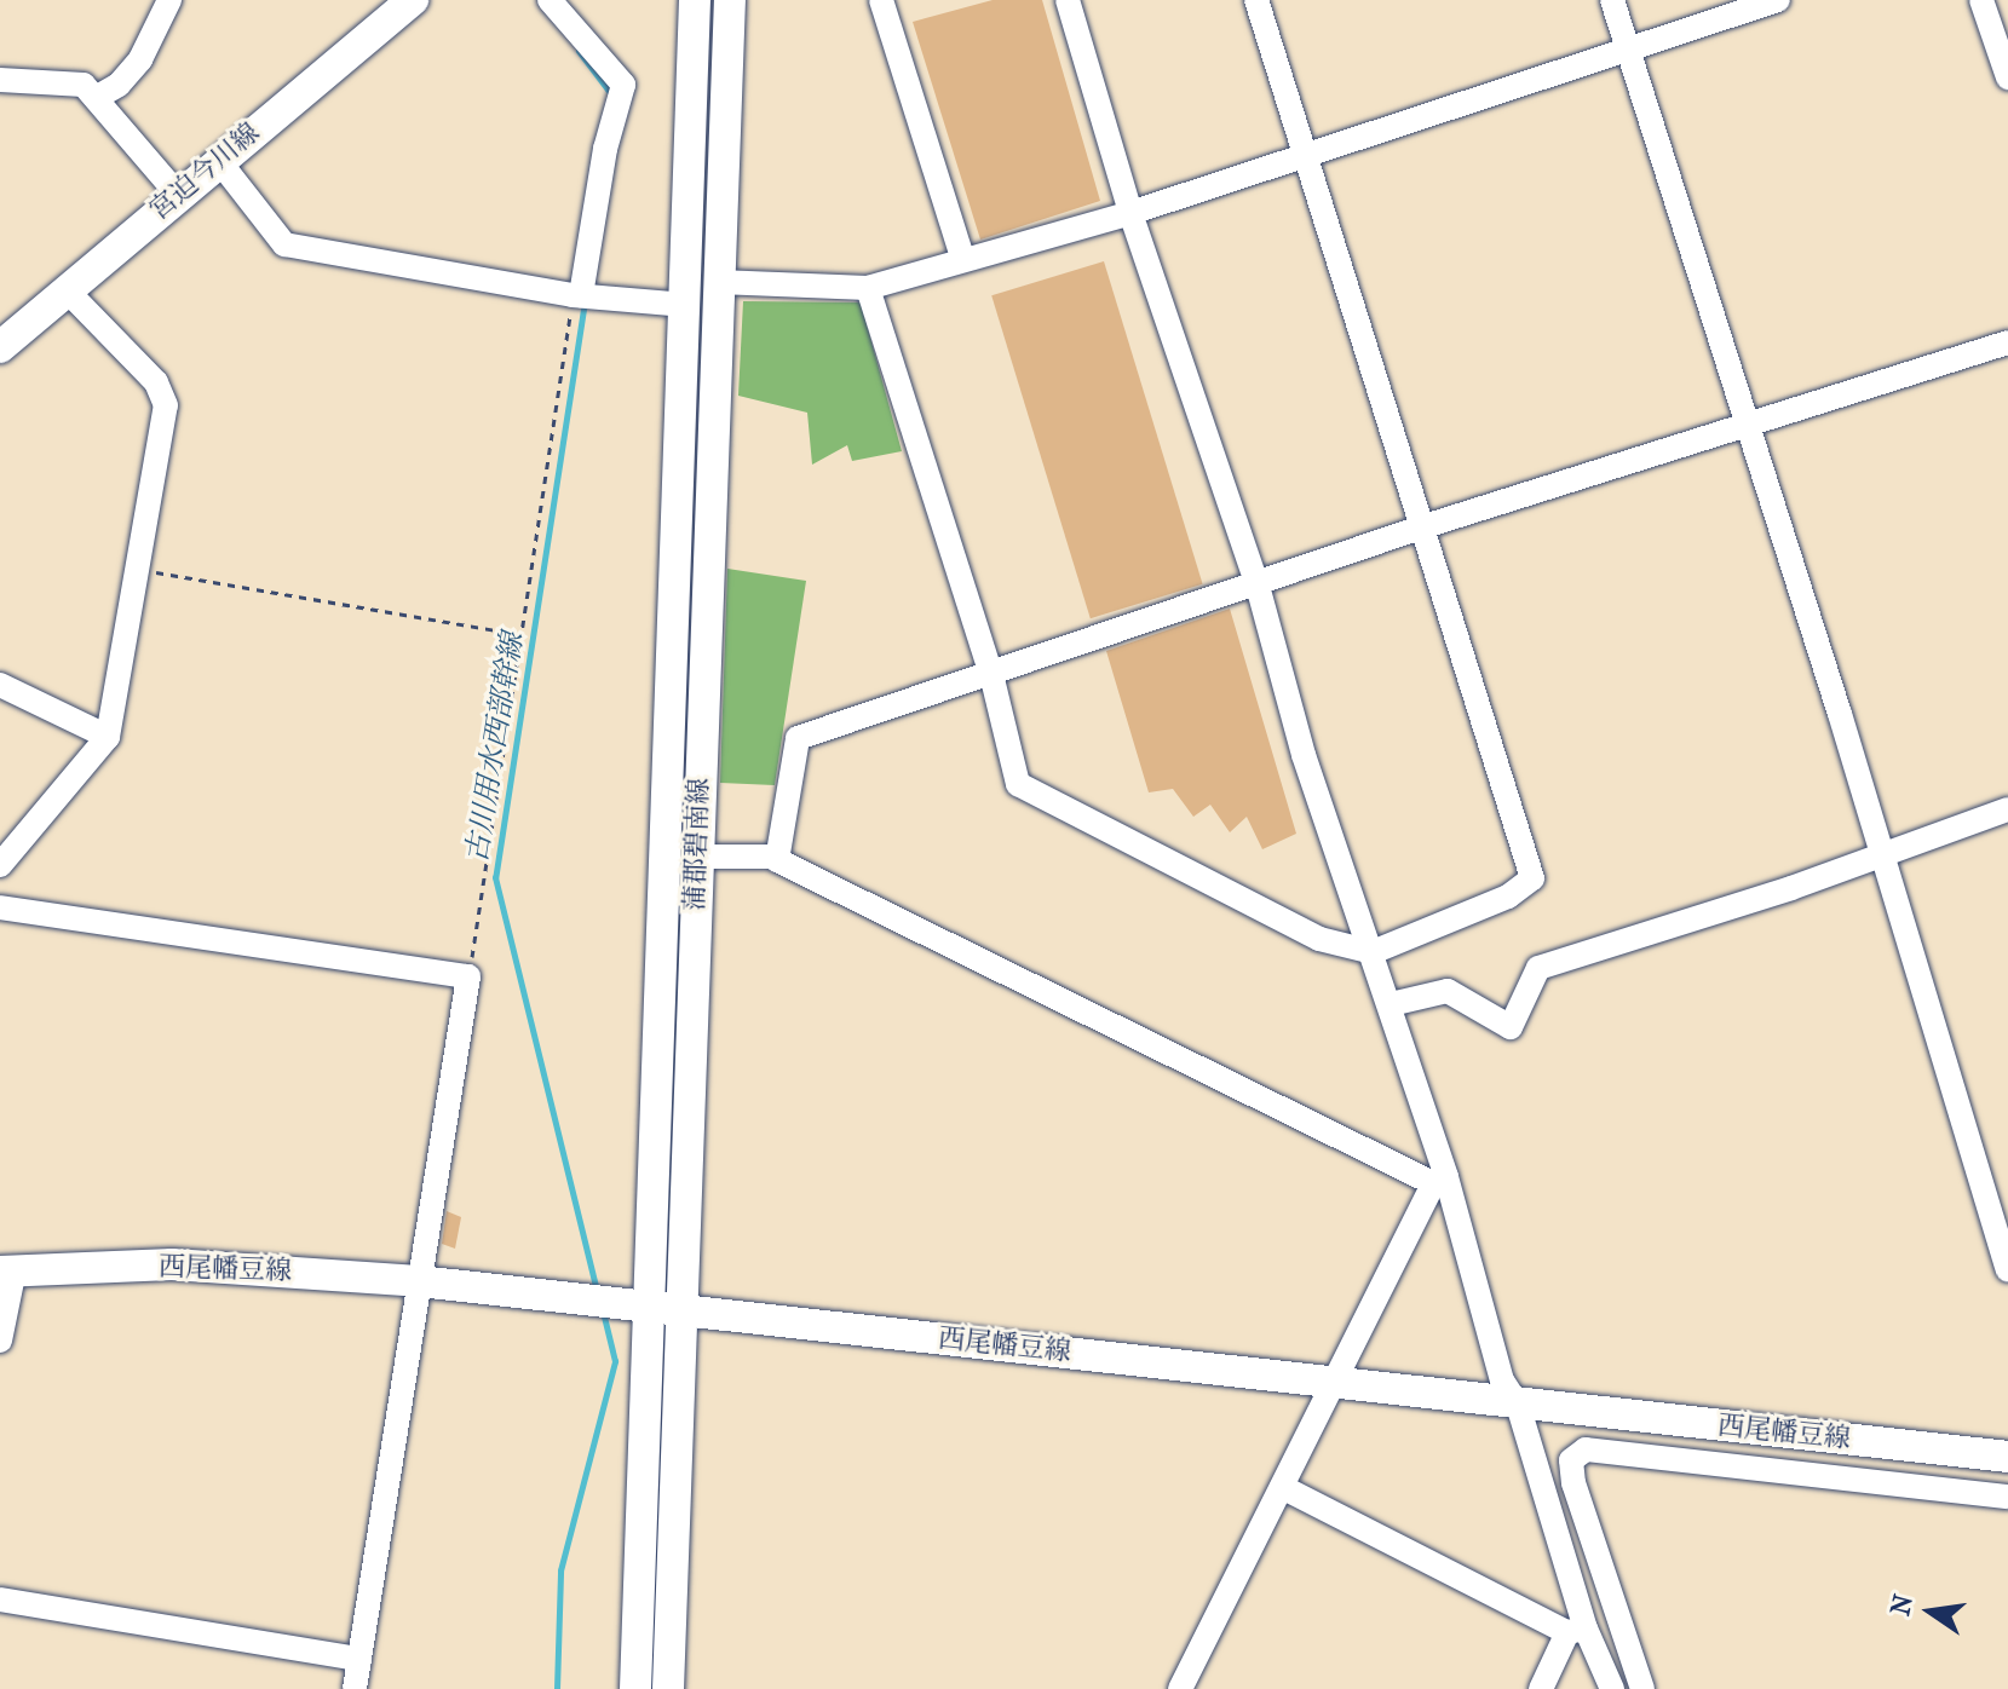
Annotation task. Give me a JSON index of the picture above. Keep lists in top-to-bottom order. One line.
{"streets":{"main road":["宮迫今川線","蒲郡碧南線","西尾幡豆線"]},"crossings":[["蒲郡碧南線","西尾幡豆線"]],"water":["古川用水西部幹線"],"north":"left"}
